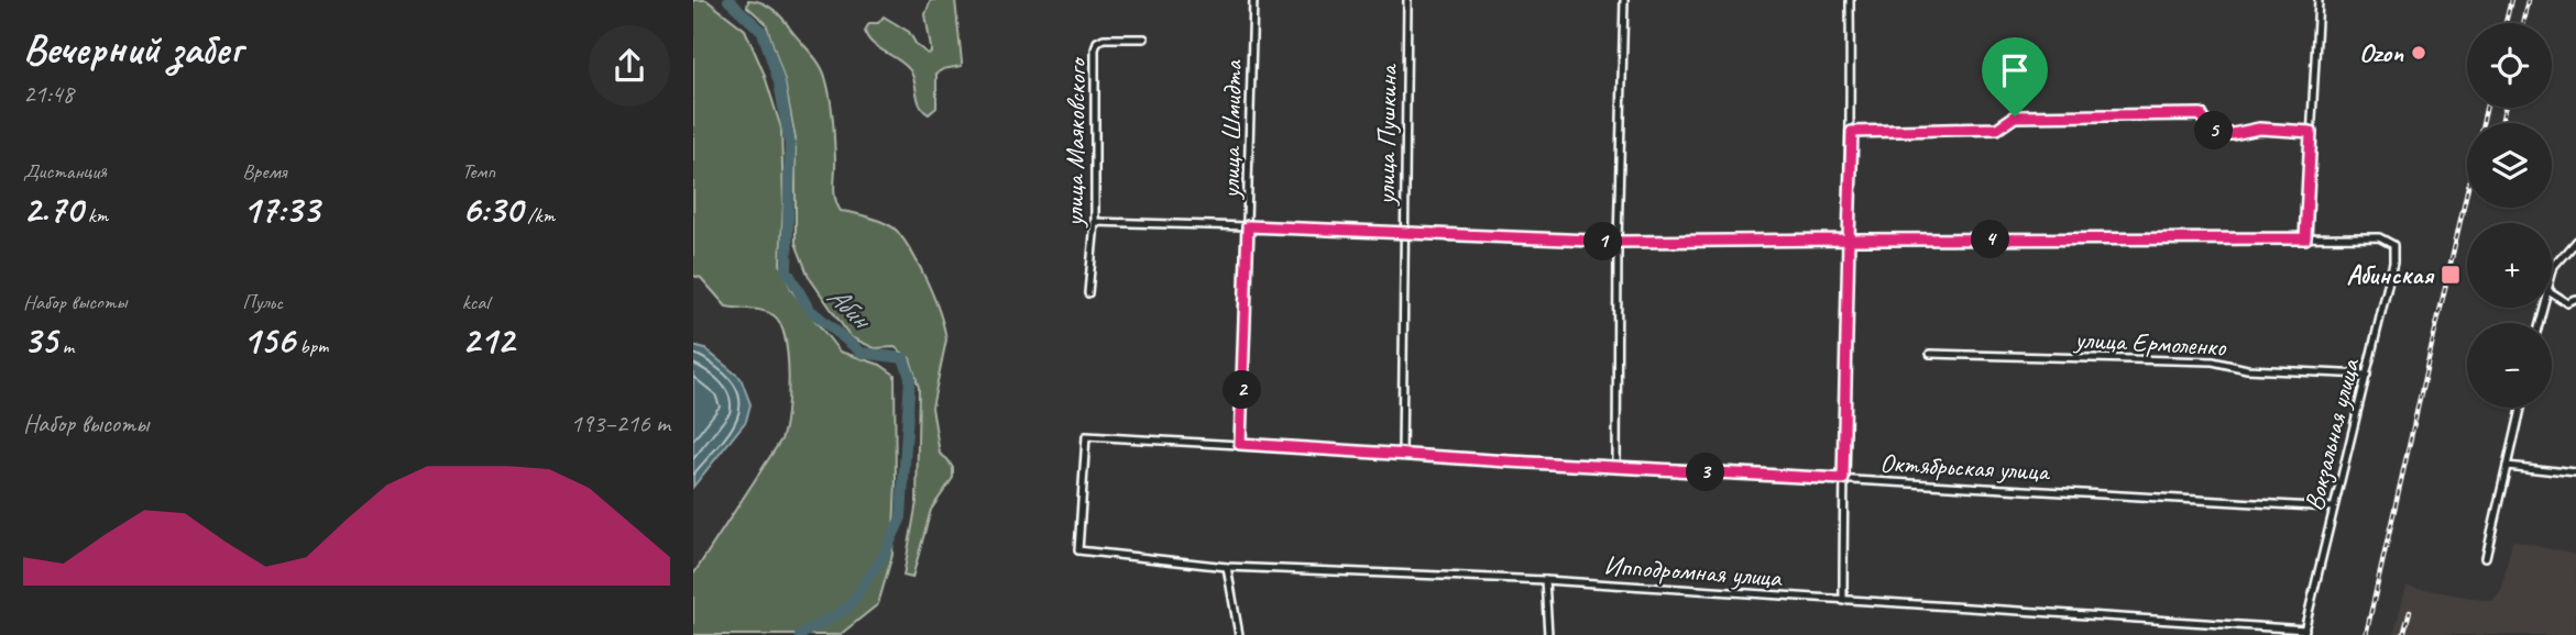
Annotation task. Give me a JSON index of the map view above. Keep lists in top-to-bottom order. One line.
{"streets":{"street":["улица Шмидта","улица Пушкина","улица Маяковского","улица Ермоленко","Вокзальная улица","Октябрьская улица","Ипподромная улица"]},"crossings":[["улица Шмидта","Октябрьская улица"],["улица Пушкина","Октябрьская улица"],["улица Ермоленко","Вокзальная улица"],["Вокзальная улица","Октябрьская улица"],["Вокзальная улица","Ипподромная улица"],["Октябрьская улица","Ипподромная улица"]],"water":["Абин"],"places":{"other":["Ozon"],"transit":["Абинская"]},"page":{"heading":["Вечерний забег","21:48"],"map_buttons":["+","−"],"pins":["5","4","1","2","3"],"stats":[["Дистанция","2.70 km"],["Время","17:33"],["Темп","6:30 /km"],["Набор высоты","35 m"],["Пульс","156 bpm"],["kcal","212"]],"chart":["Набор высоты","193–216 m"]}}
